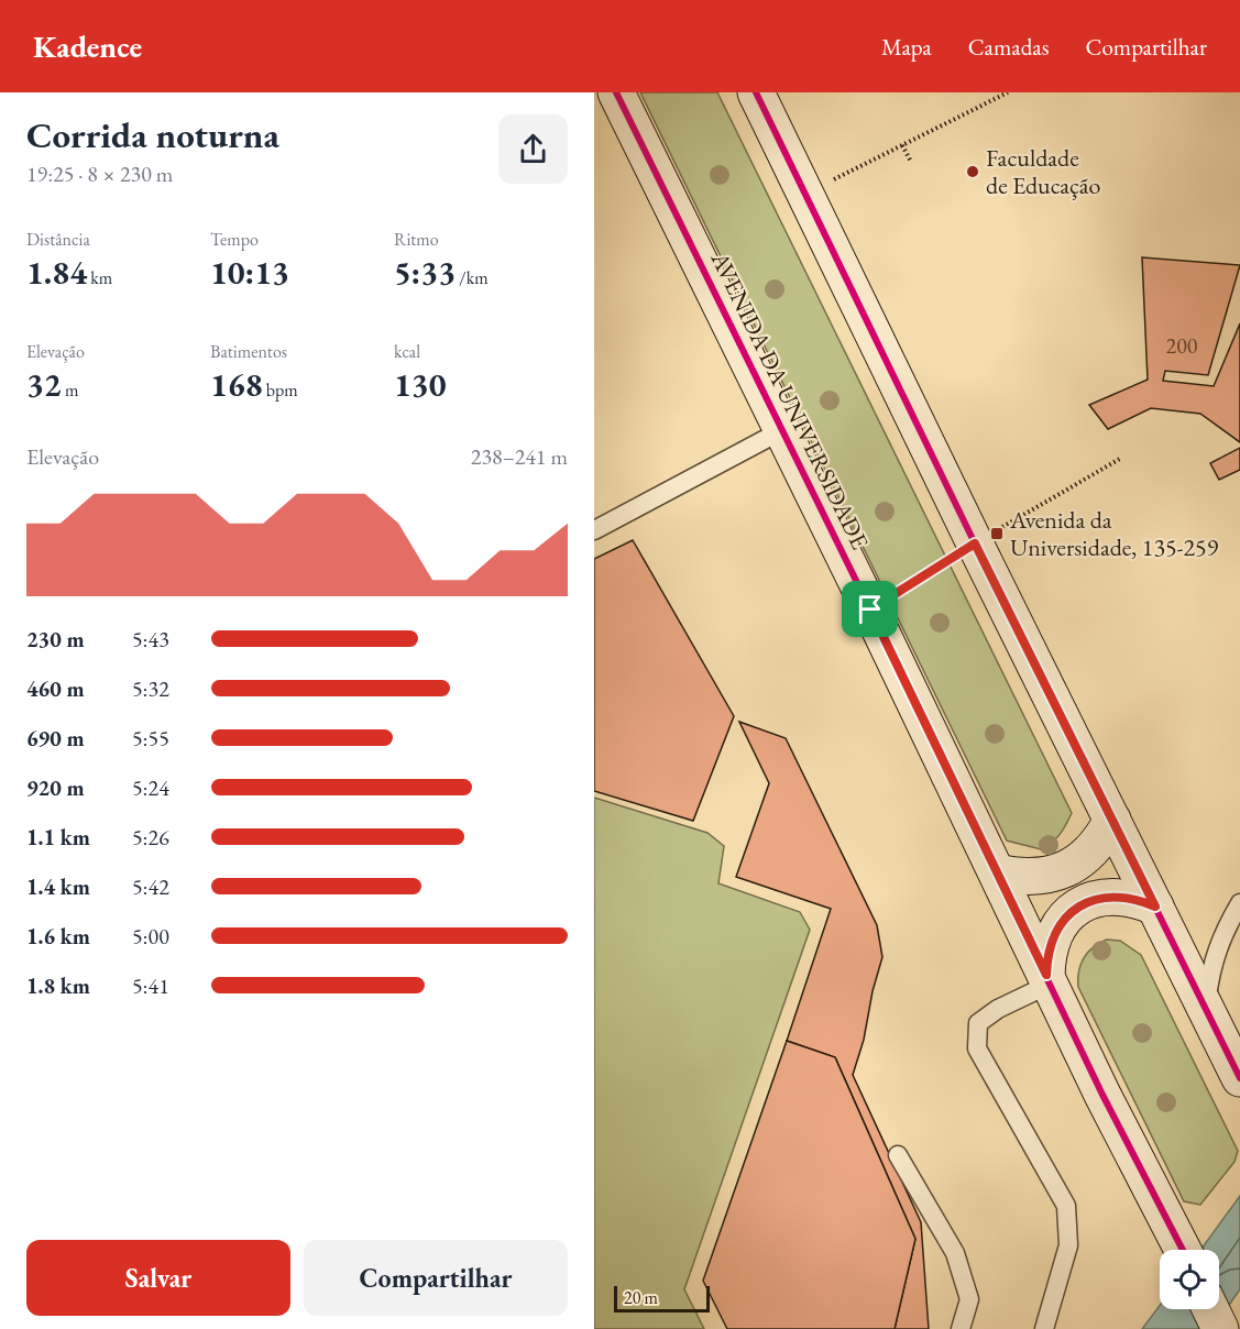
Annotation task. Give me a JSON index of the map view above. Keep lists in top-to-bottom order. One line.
{"streets":{"main road":["AVENIDA DA UNIVERSIDADE"]},"places":{"other":["Faculdade de Educação"],"transit":["Avenida da Universidade, 135-259"]},"house_numbers":["200"],"scale_bar":"20 m","page":{"header":"Kadence","nav":["Mapa","Camadas","Compartilhar"],"heading":["Corrida noturna","19:25 · 8 × 230 m"],"stats":[["Distância","1.84 km"],["Tempo","10:13"],["Ritmo","5:33 /km"],["Elevação","32 m"],["Batimentos","168 bpm"],["kcal","130"]],"chart":["Elevação","238–241 m"],"list":[{"name":"230 m","note":"5:43"},{"name":"460 m","note":"5:32"},{"name":"690 m","note":"5:55"},{"name":"920 m","note":"5:24"},{"name":"1.1 km","note":"5:26"},{"name":"1.4 km","note":"5:42"},{"name":"1.6 km","note":"5:00"},{"name":"1.8 km","note":"5:41"}],"buttons":["Salvar","Compartilhar"],"scale":"20 m"}}
